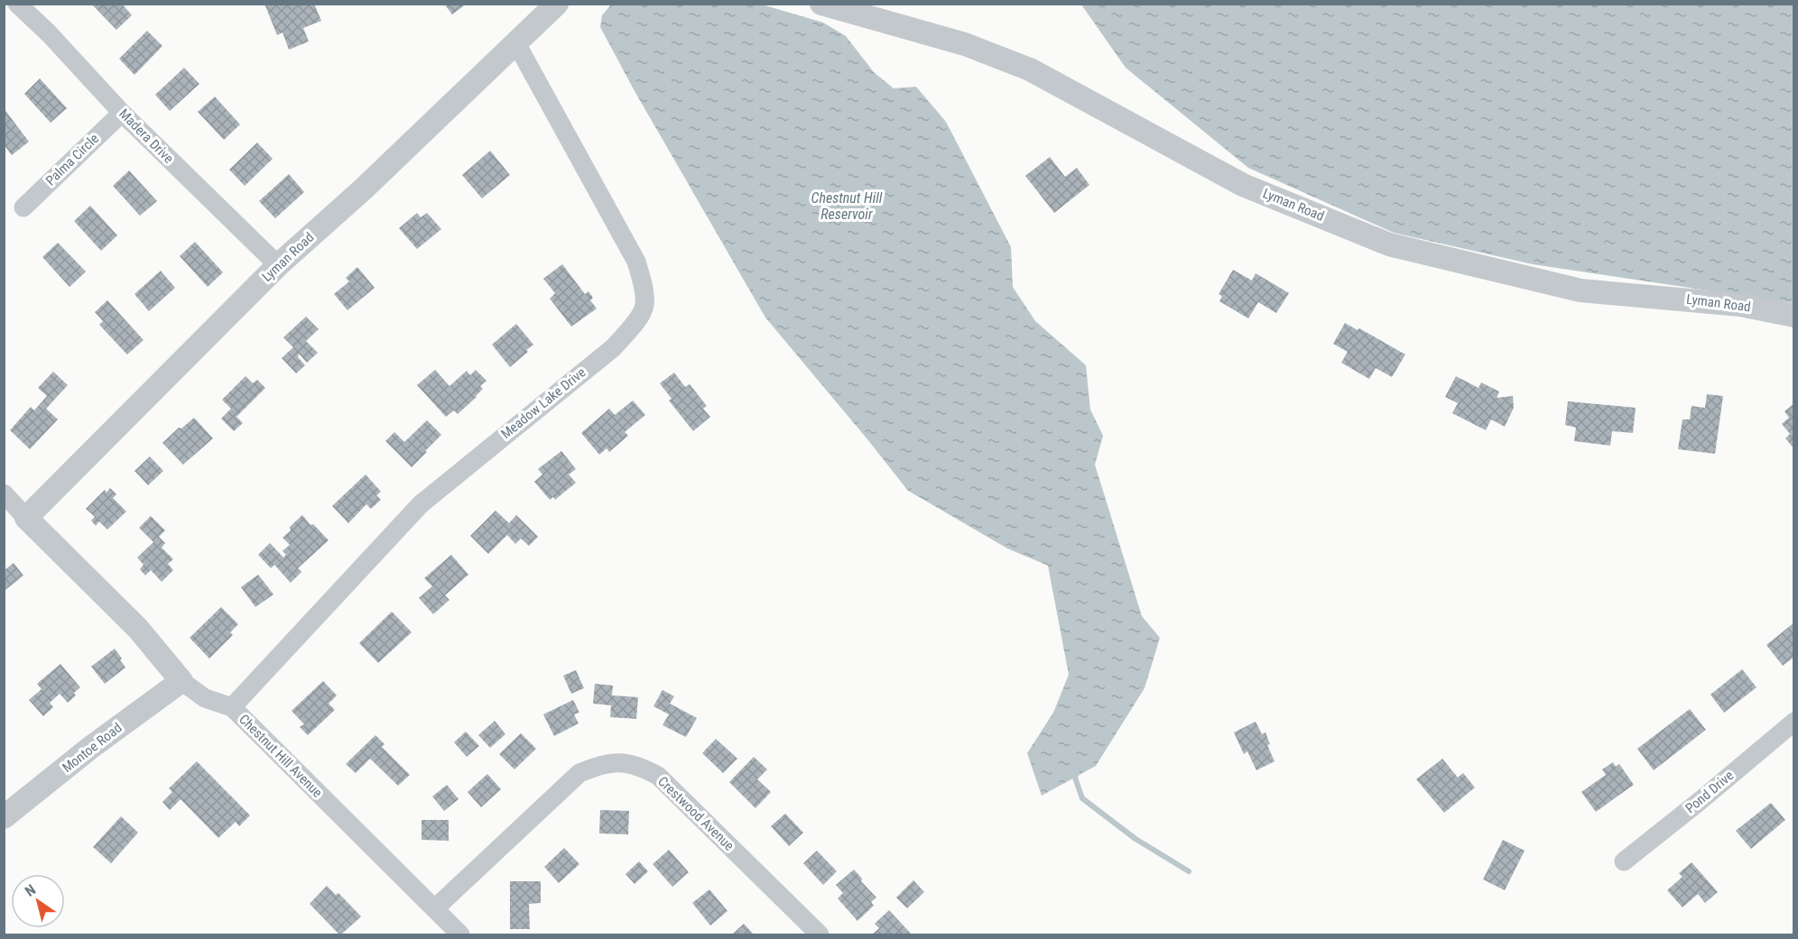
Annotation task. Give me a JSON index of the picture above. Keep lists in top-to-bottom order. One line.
{"streets":{"street":["Madera Drive","Palma Circle","Lyman Road","Meadow Lake Drive","Montoe Road","Chestnut Hill Avenue","Pond Drive","Crestwood Avenue"]},"crossings":[["Madera Drive","Palma Circle"],["Madera Drive","Lyman Road"],["Lyman Road","Meadow Lake Drive"],["Lyman Road","Chestnut Hill Avenue"],["Meadow Lake Drive","Chestnut Hill Avenue"],["Montoe Road","Chestnut Hill Avenue"],["Chestnut Hill Avenue","Crestwood Avenue"]],"water":["Chestnut Hill Reservoir"],"north":"top left"}
